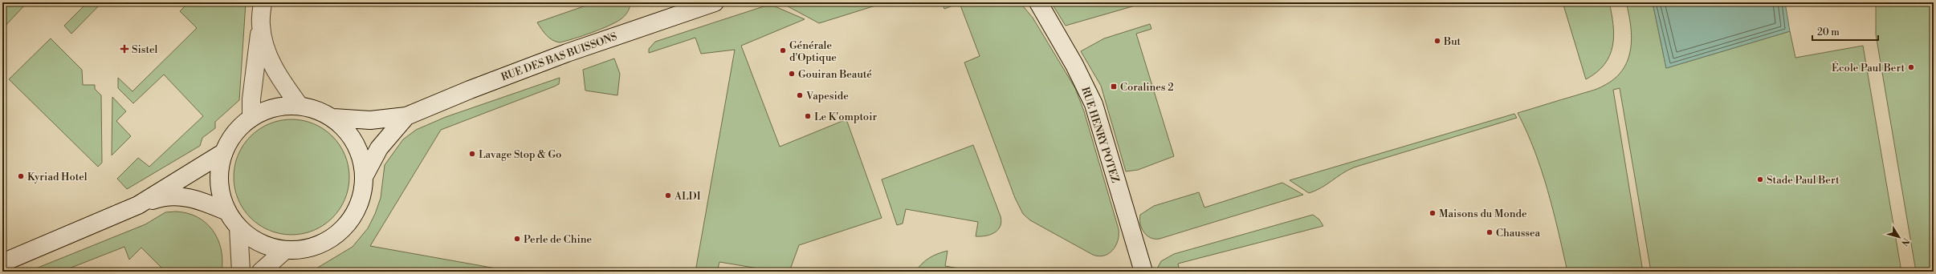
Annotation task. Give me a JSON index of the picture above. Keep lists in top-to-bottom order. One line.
{"streets":{"street":["RUE DES BAS BUISSONS","RUE HENRY POTEZ"]},"places":{"other":["But","Générale d'Optique","École Paul Bert","Gouiran Beauté","Vapeside","Le K'omptoir","Lavage Stop & Go","Kyriad Hotel","Stade Paul Bert","ALDI","Maisons du Monde","Chaussea","Perle de Chine"],"health":["Sistel"],"transit":["Coralines 2"]},"scale_bar":"20 m","north":"bottom right"}
